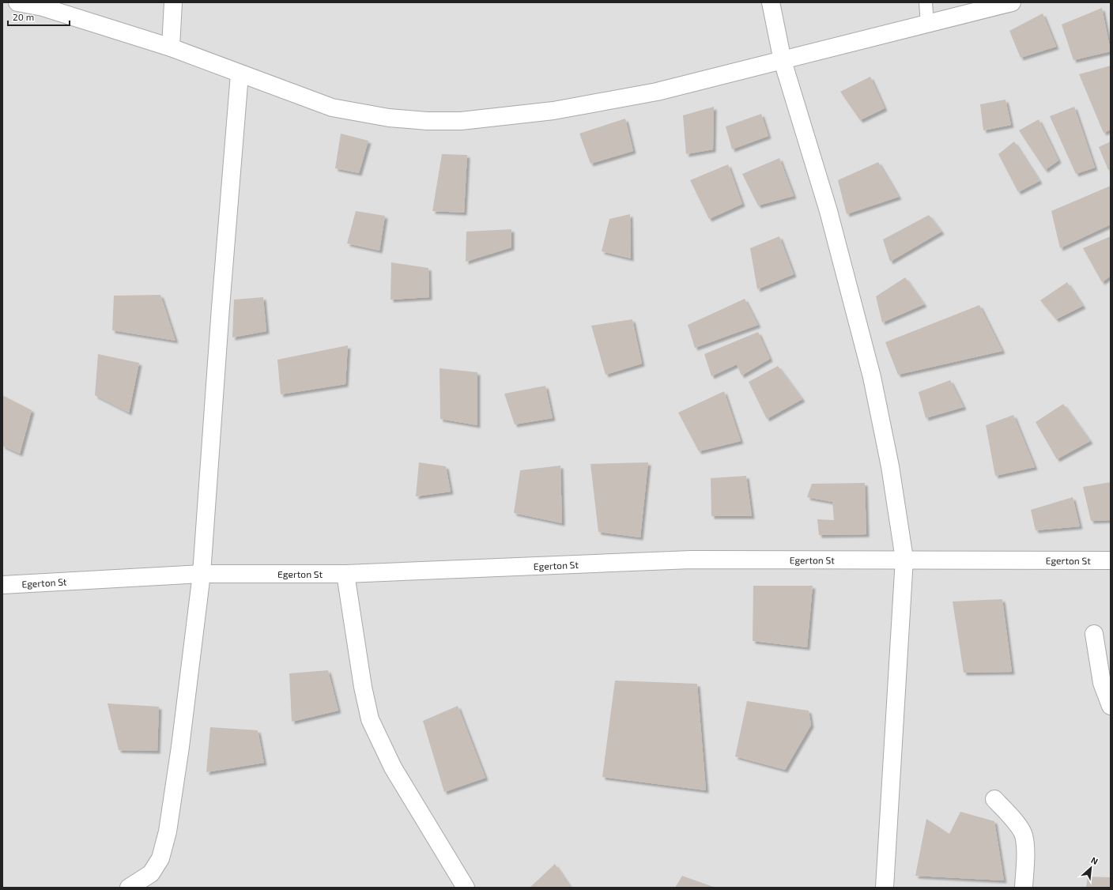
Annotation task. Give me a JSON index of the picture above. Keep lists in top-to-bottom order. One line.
{"streets":{"street":["Egerton St"]},"scale_bar":"20 m","north":"top right"}
